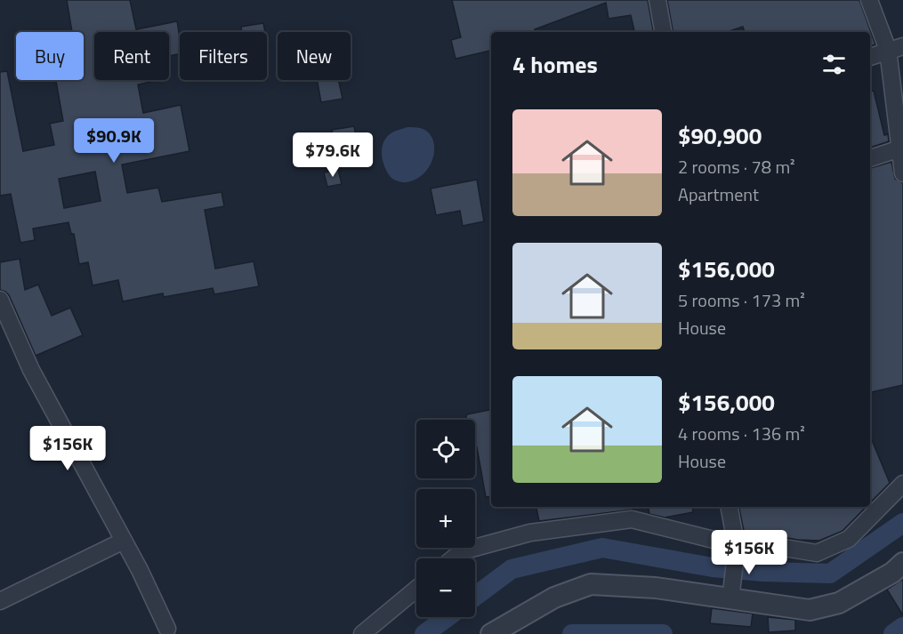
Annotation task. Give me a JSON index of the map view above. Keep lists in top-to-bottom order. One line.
{"page":{"chip":["Buy","Rent","Filters","New"],"heading":"4 homes","list":[{"name":"$90,900","note":"2 rooms · 78 m² · Apartment"},{"name":"$156,000","note":"5 rooms · 173 m² · House"},{"name":"$156,000","note":"4 rooms · 136 m² · House"}],"price":["$90.9K","$79.6K","$156K","$156K"],"map_buttons":["+","−"]}}
